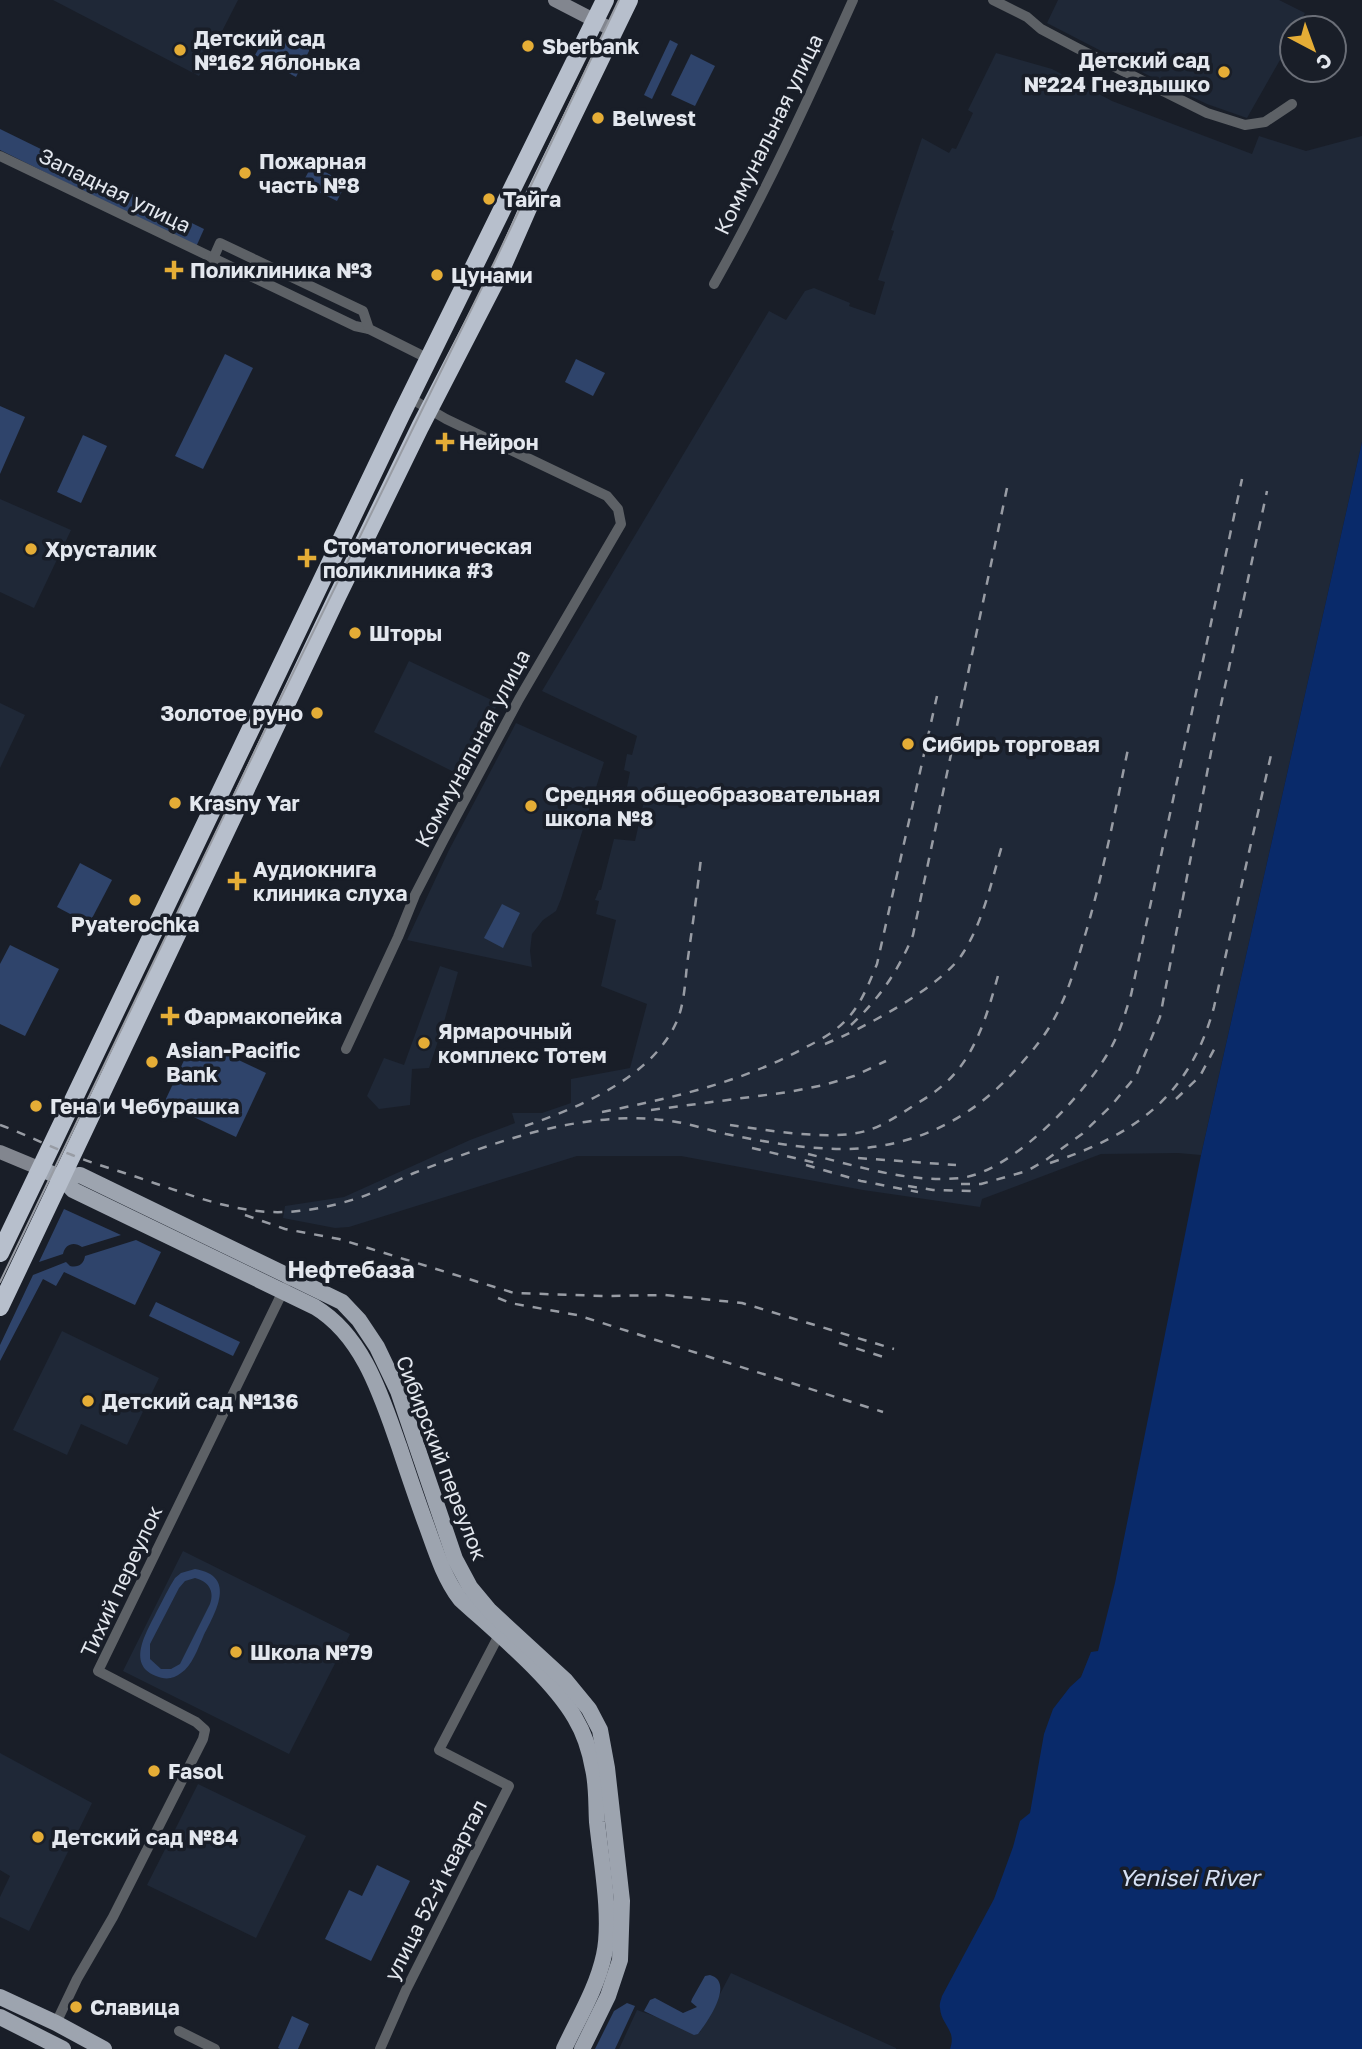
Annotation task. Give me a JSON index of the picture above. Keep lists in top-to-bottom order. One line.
{"streets":{"main road":["Сибирский переулок"],"street":["Коммунальная улица","Западная улица","Тихий переулок","улица 52-й квартал"]},"crossings":[["Сибирский переулок","Тихий переулок"],["Сибирский переулок","улица 52-й квартал"]],"districts":["Нефтебаза"],"water":["Yenisei River"],"places":{"other":["Sberbank","Детский сад №162 Яблонька","Детский сад №224 Гнездышко","Belwest","Пожарная часть №8","Тайга","Цунами","Хрусталик","Шторы","Золотое руно","Сибирь торговая","Krasny Yar","Средняя общеобразовательная школа №8","Pyaterochka","Ярмарочный комплекс Тотем","Asian-Pacific Bank","Гена и Чебурашка","Детский сад №136","Школа №79","Fasol","Детский сад №84","Славица"],"health":["Поликлиника №3","Нейрон","Стоматологическая поликлиника #3","Аудиокнига клиника слуха","Фармакопейка"]},"north":"bottom right"}
